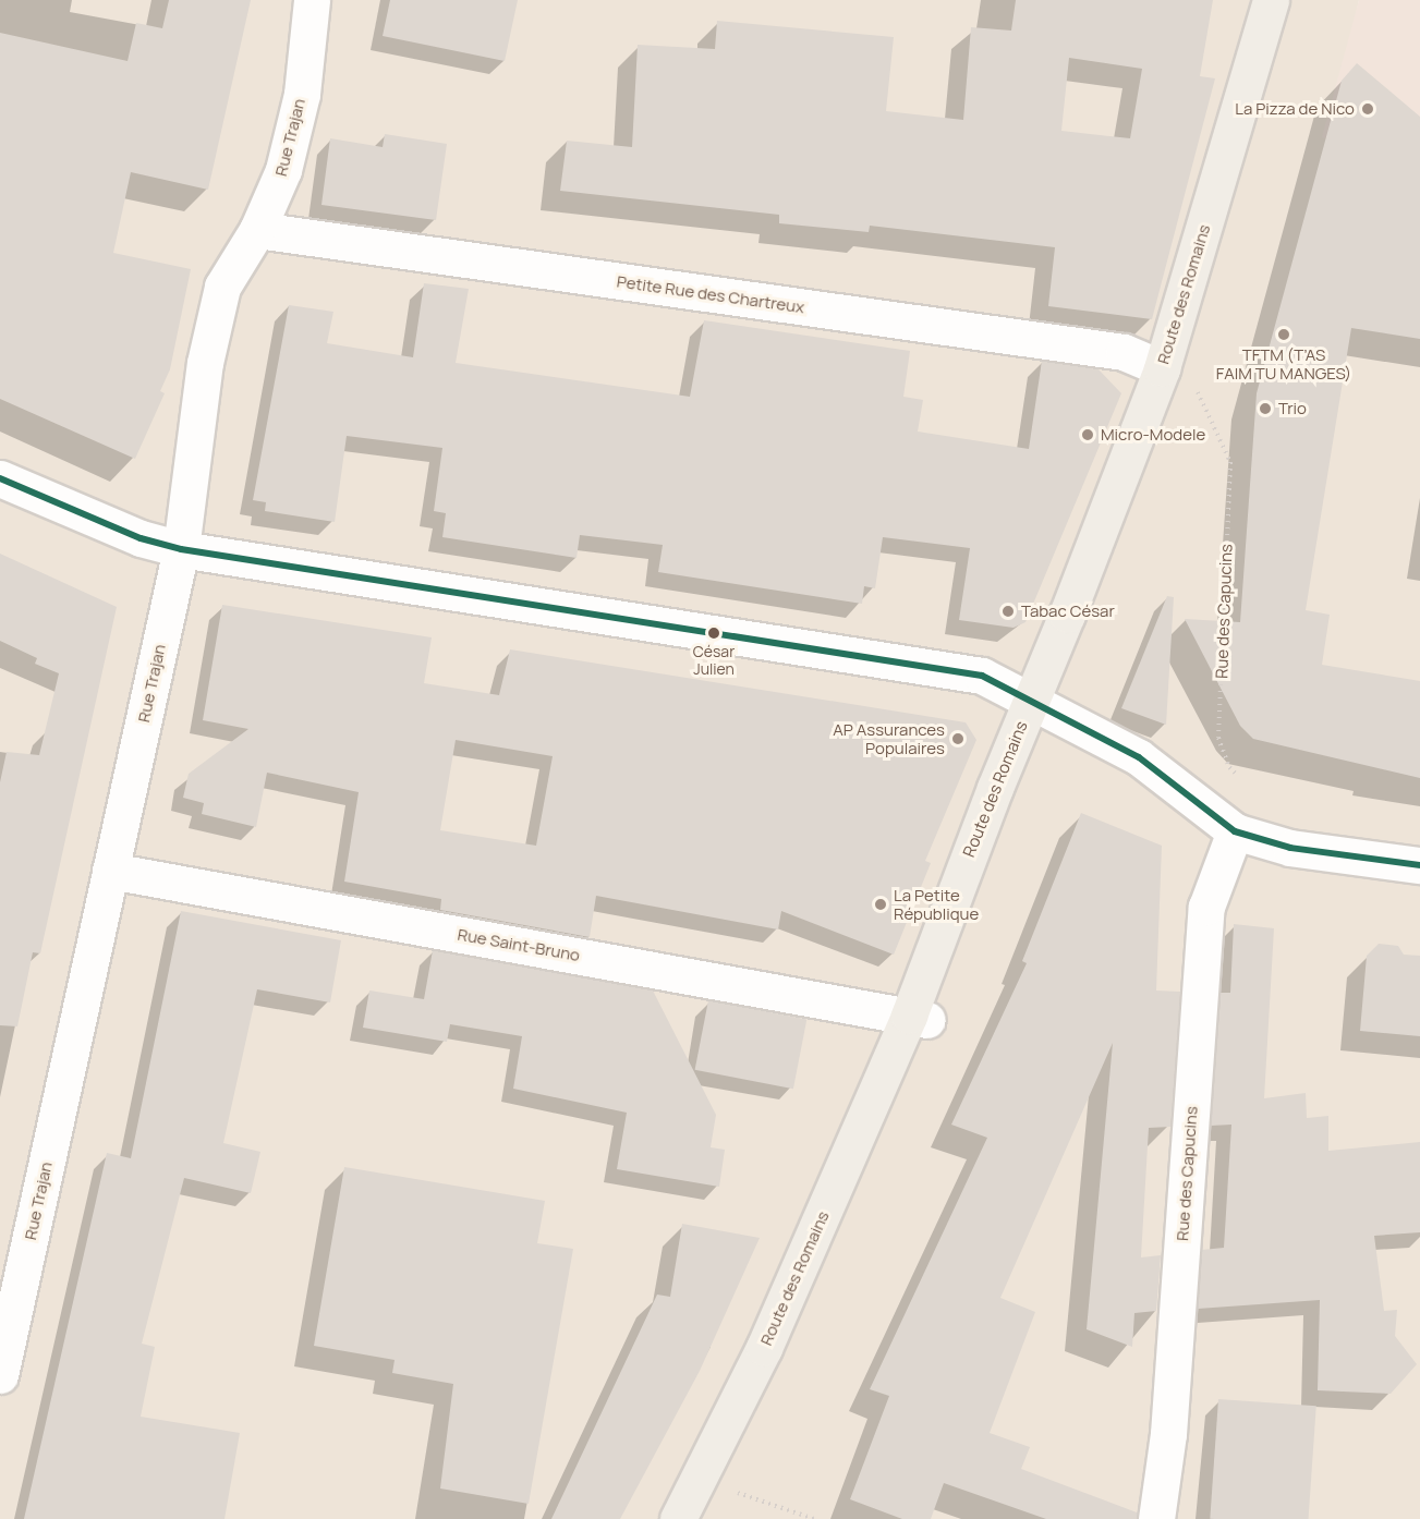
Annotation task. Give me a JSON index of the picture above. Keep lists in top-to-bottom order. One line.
{"streets":{"main road":["Route des Romains"],"street":["Rue Trajan","Petite Rue des Chartreux","Rue des Capucins","Rue Saint-Bruno"]},"crossings":[["Rue Trajan","Petite Rue des Chartreux"],["Rue Trajan","Rue Saint-Bruno"],["Petite Rue des Chartreux","Route des Romains"],["Petite Rue des Chartreux","Rue des Capucins"],["Route des Romains","Rue des Capucins"],["Route des Romains","Rue Saint-Bruno"]],"places":["La Pizza de Nico","TFTM (T’AS FAIM TU MANGES)","Trio","Micro-Modele","Tabac César","César Julien","AP Assurances Populaires","La Petite République"]}
